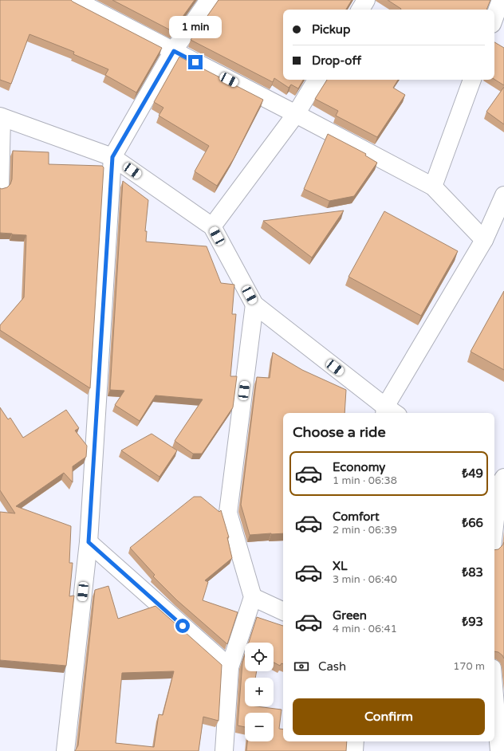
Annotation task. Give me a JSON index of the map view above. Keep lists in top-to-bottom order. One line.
{"page":{"banner":["Pickup","Drop-off"],"bubble":"1 min","heading":"Choose a ride","list":[{"name":"Economy","note":"1 min · 06:38","value":"₺49"},{"name":"Comfort","note":"2 min · 06:39","value":"₺66"},{"name":"XL","note":"3 min · 06:40","value":"₺83"},{"name":"Green","note":"4 min · 06:41","value":"₺93"}],"map_buttons":["+","−"],"pay":["Cash","170 m"],"buttons":"Confirm"}}
